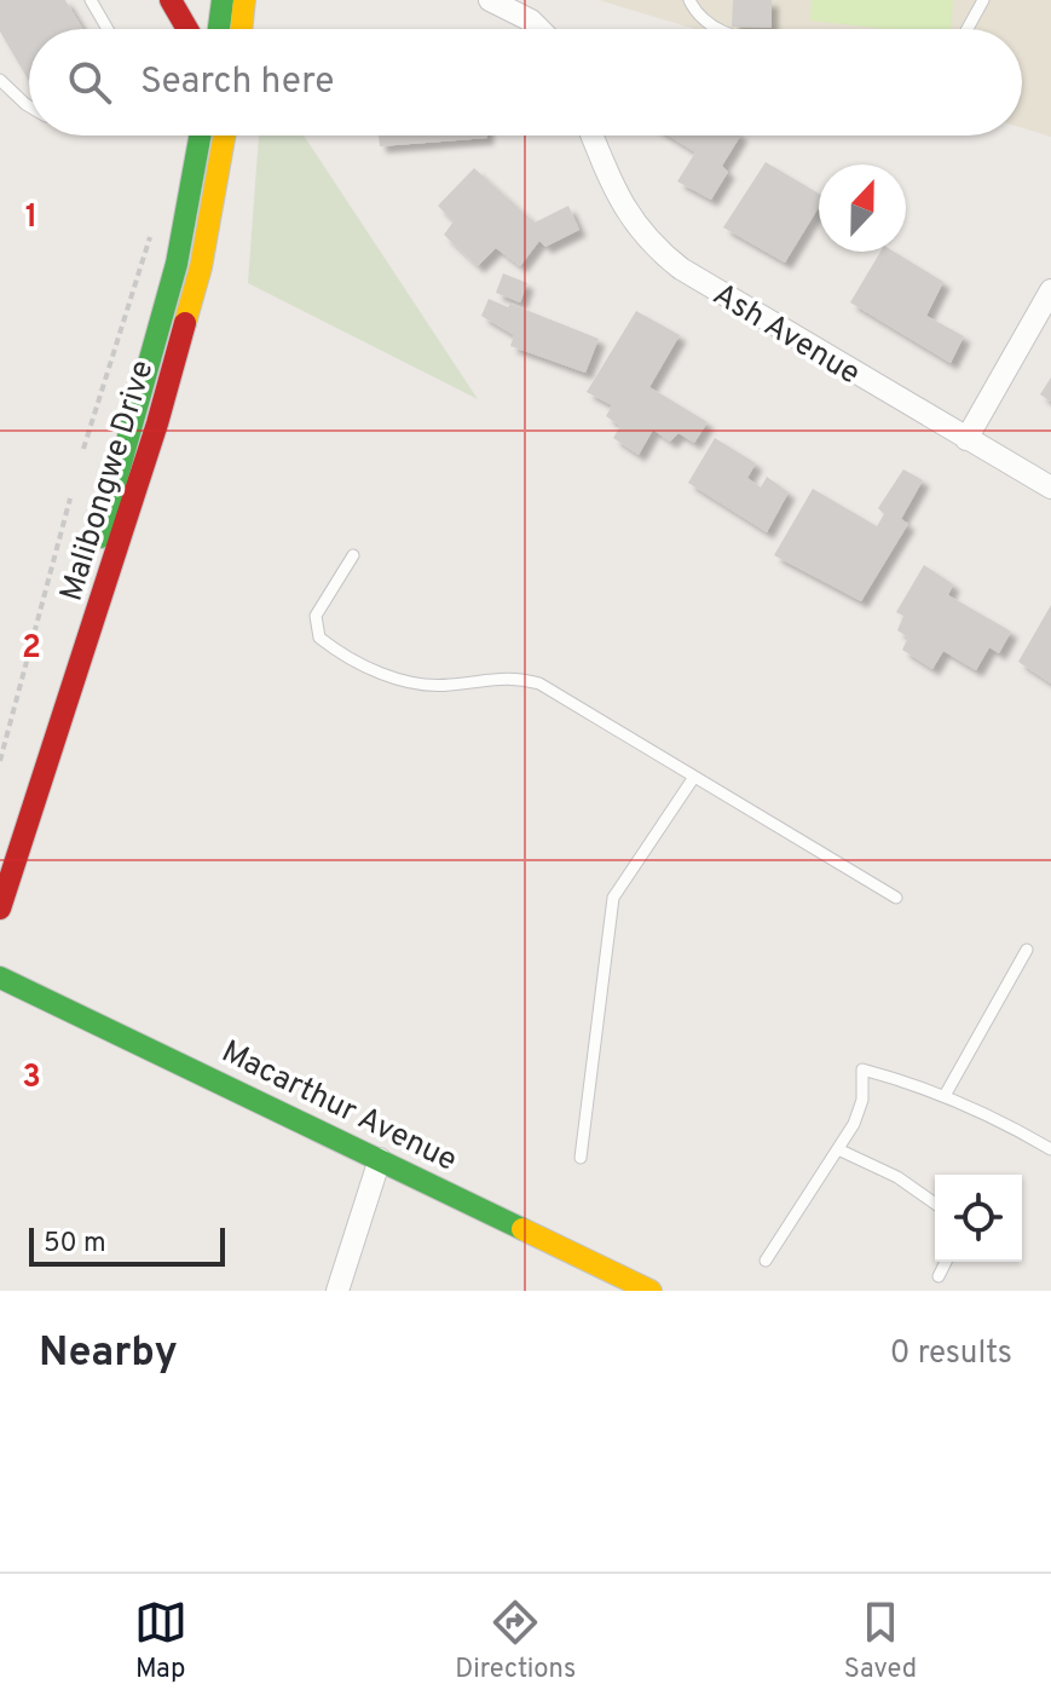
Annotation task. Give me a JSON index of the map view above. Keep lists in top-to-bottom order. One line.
{"streets":{"main road":["Malibongwe Drive","Macarthur Avenue"],"street":["Ash Avenue"]},"scale_bar":"50 m","north":"top","page":{"search":"Search here","scale":"50 m","heading":["Nearby","0 results"],"nav":["Map","Directions","Saved"]},"grid":{"rows":["1","2","3"]}}
